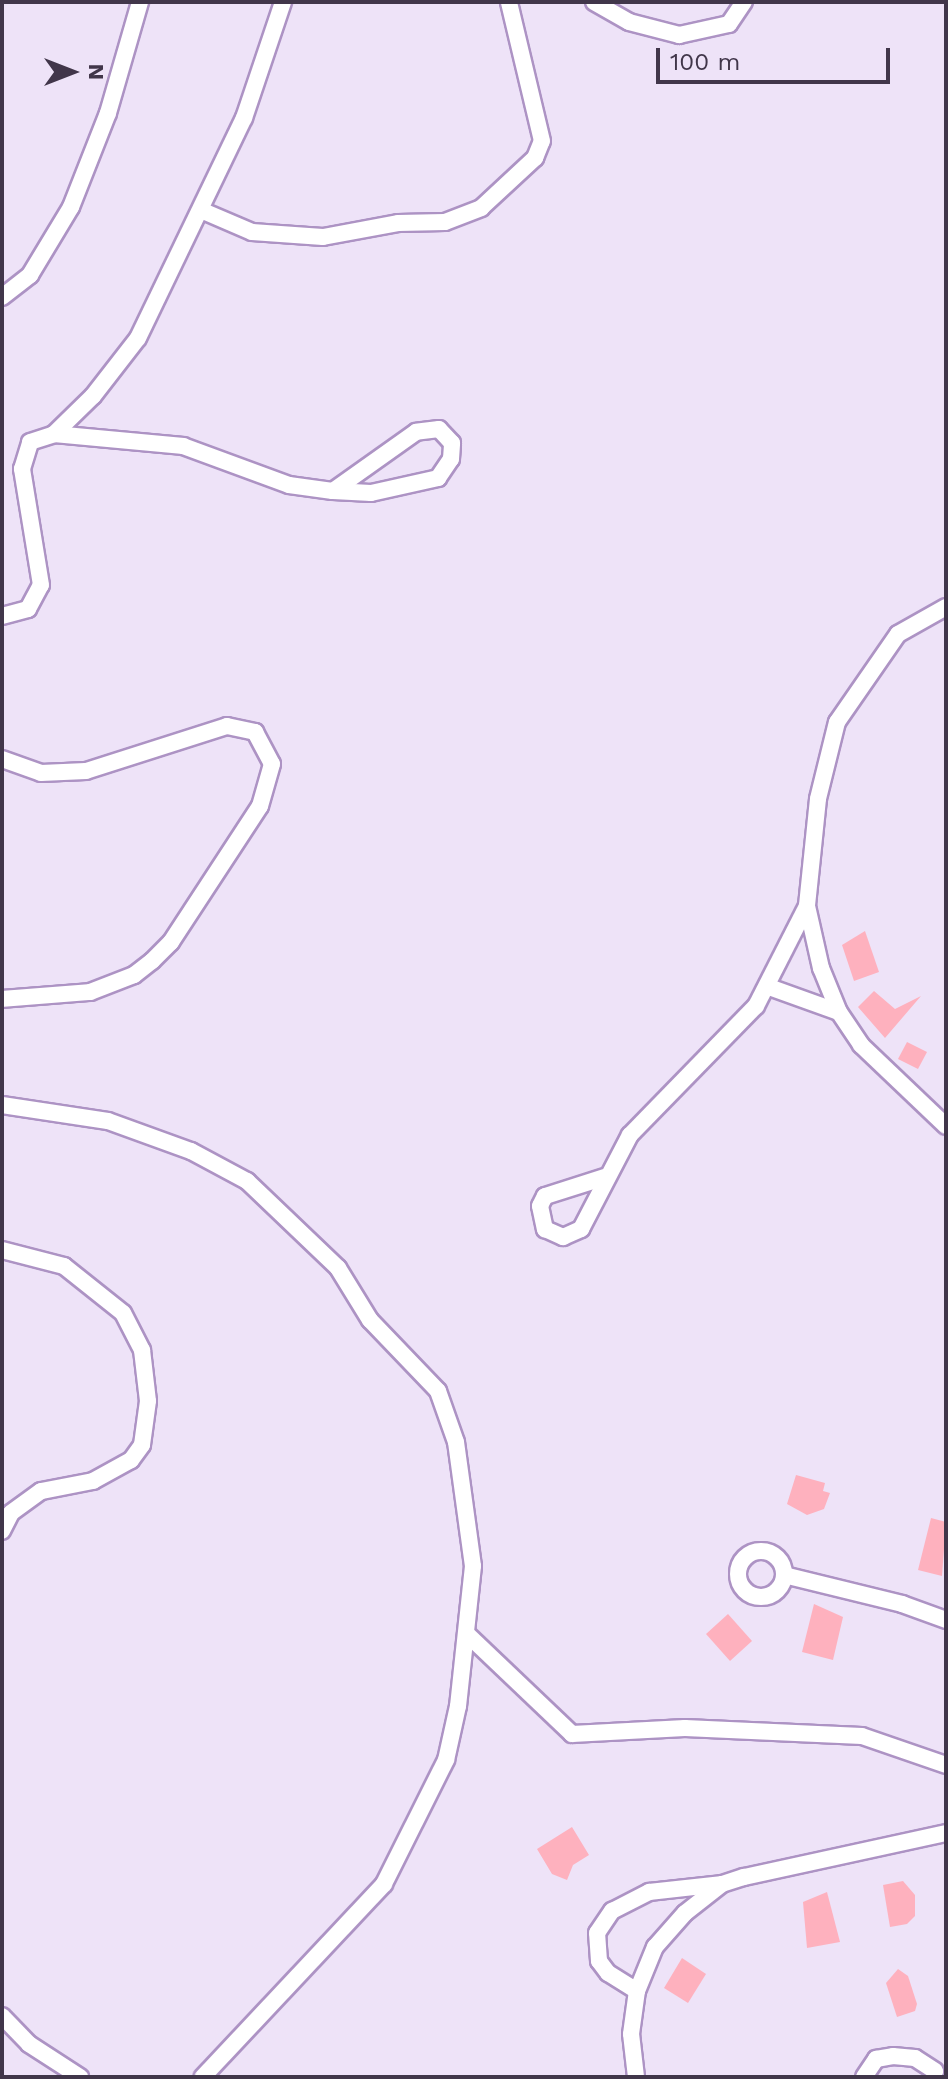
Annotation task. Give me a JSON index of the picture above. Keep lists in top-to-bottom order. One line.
{"scale_bar":"100 m","north":"right"}
